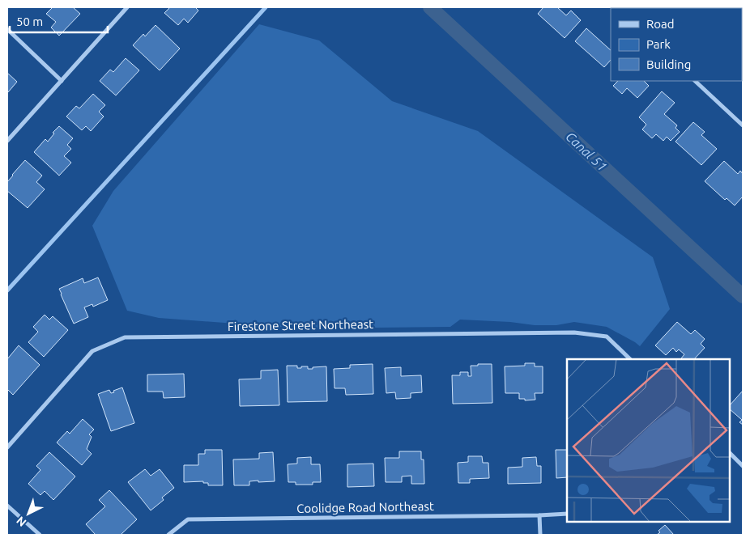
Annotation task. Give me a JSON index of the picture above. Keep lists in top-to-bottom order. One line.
{"streets":{"street":["Firestone Street Northeast","Coolidge Road Northeast"]},"water":["Canal 51"],"legend":["Road","Park","Building"],"scale_bar":"50 m","north":"bottom left"}
